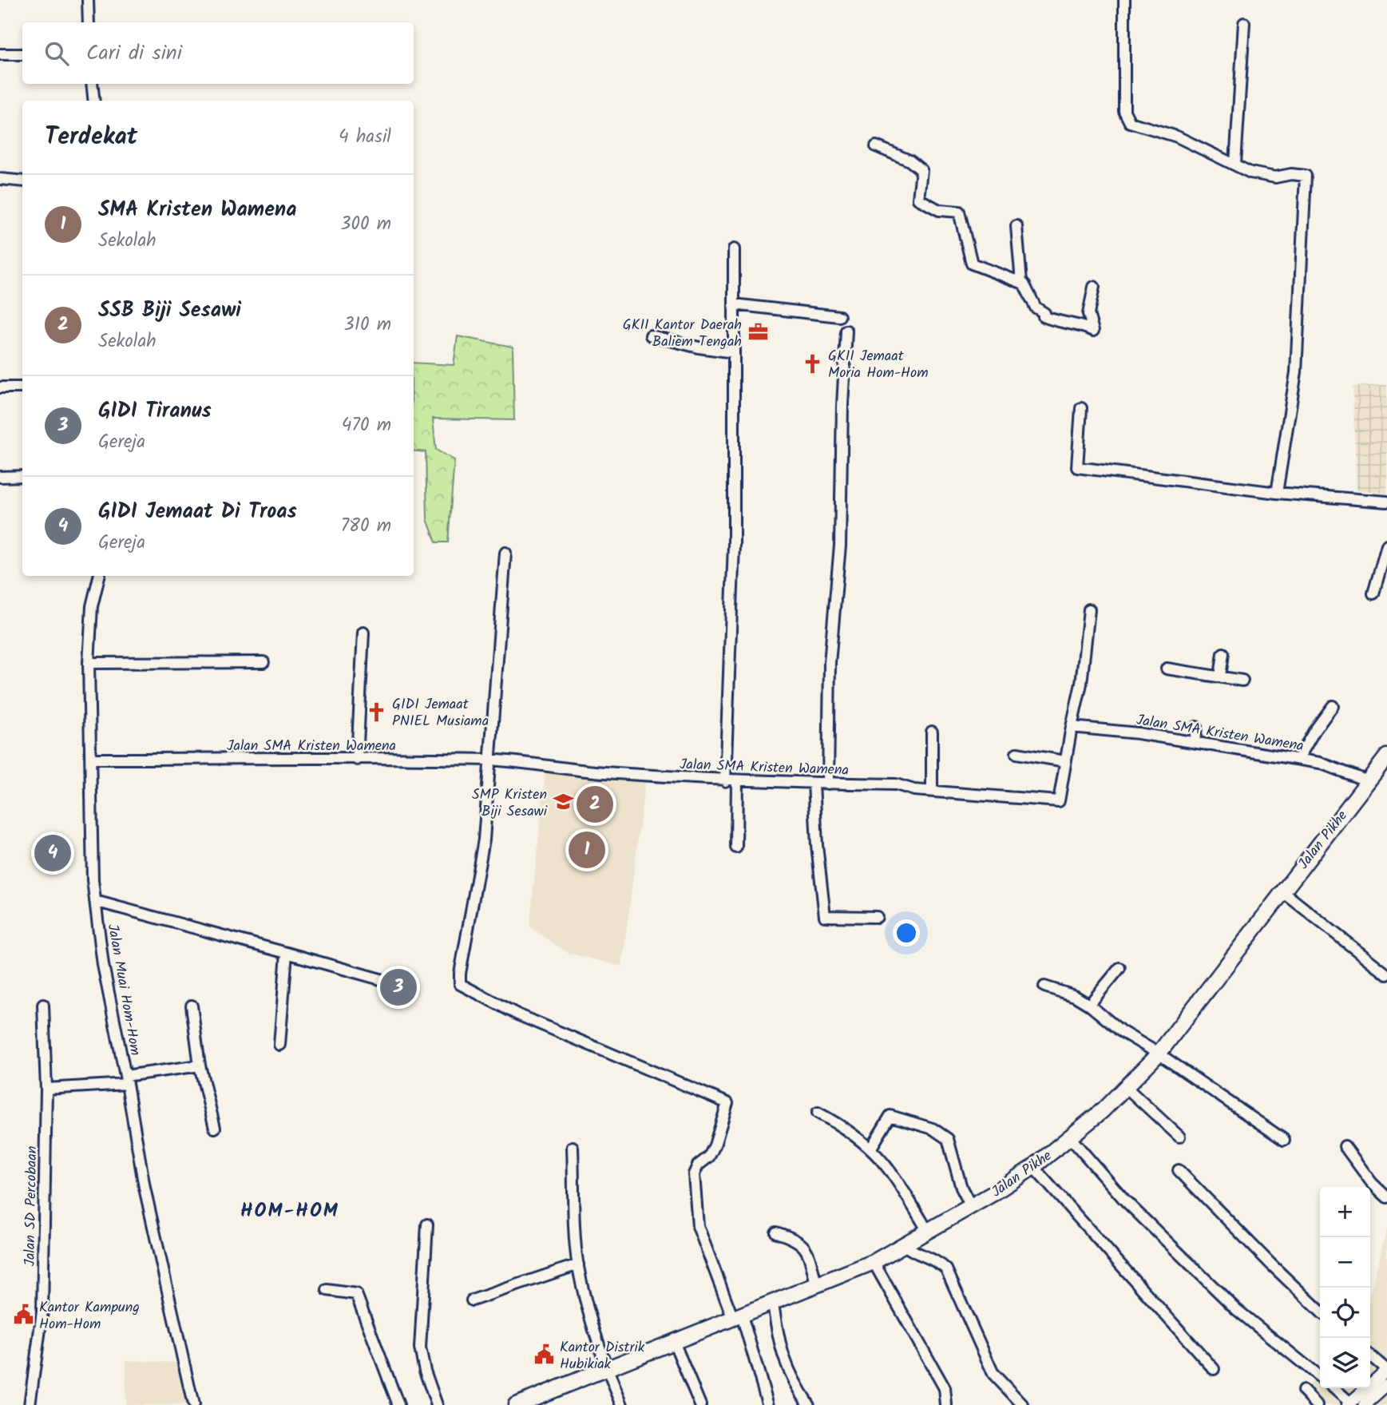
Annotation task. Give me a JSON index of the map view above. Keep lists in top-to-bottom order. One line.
{"streets":{"highway":["Jalan Pikhe"],"street":["Jalan SMA Kristen Wamena","Jalan Muai Hom-Hom","Jalan SD Percobaan"]},"crossings":[["Jalan SMA Kristen Wamena","Jalan Pikhe"],["Jalan SMA Kristen Wamena","Jalan Muai Hom-Hom"]],"districts":["HOM-HOM"],"places":{"office":["GKII Kantor Daerah Baliem Tengah"],"church":["GKII Jemaat Moria Hom-Hom","GIDI Jemaat PNIEL Musiama"],"school or university":["SMP Kristen Biji Sesawi"],"public building":["Kantor Kampung Hom-Hom","Kantor Distrik Hubikiak"]},"page":{"search":"Cari di sini","heading":["Terdekat","4 hasil"],"list":[{"mark":"1","name":"SMA Kristen Wamena","note":"Sekolah","value":"300 m"},{"mark":"2","name":"SSB Biji Sesawi","note":"Sekolah","value":"310 m"},{"mark":"3","name":"GIDI Tiranus","note":"Gereja","value":"470 m"},{"mark":"4","name":"GIDI Jemaat Di Troas","note":"Gereja","value":"780 m"}],"pins":["2","1","4","3"],"map_buttons":["+","−"]}}
